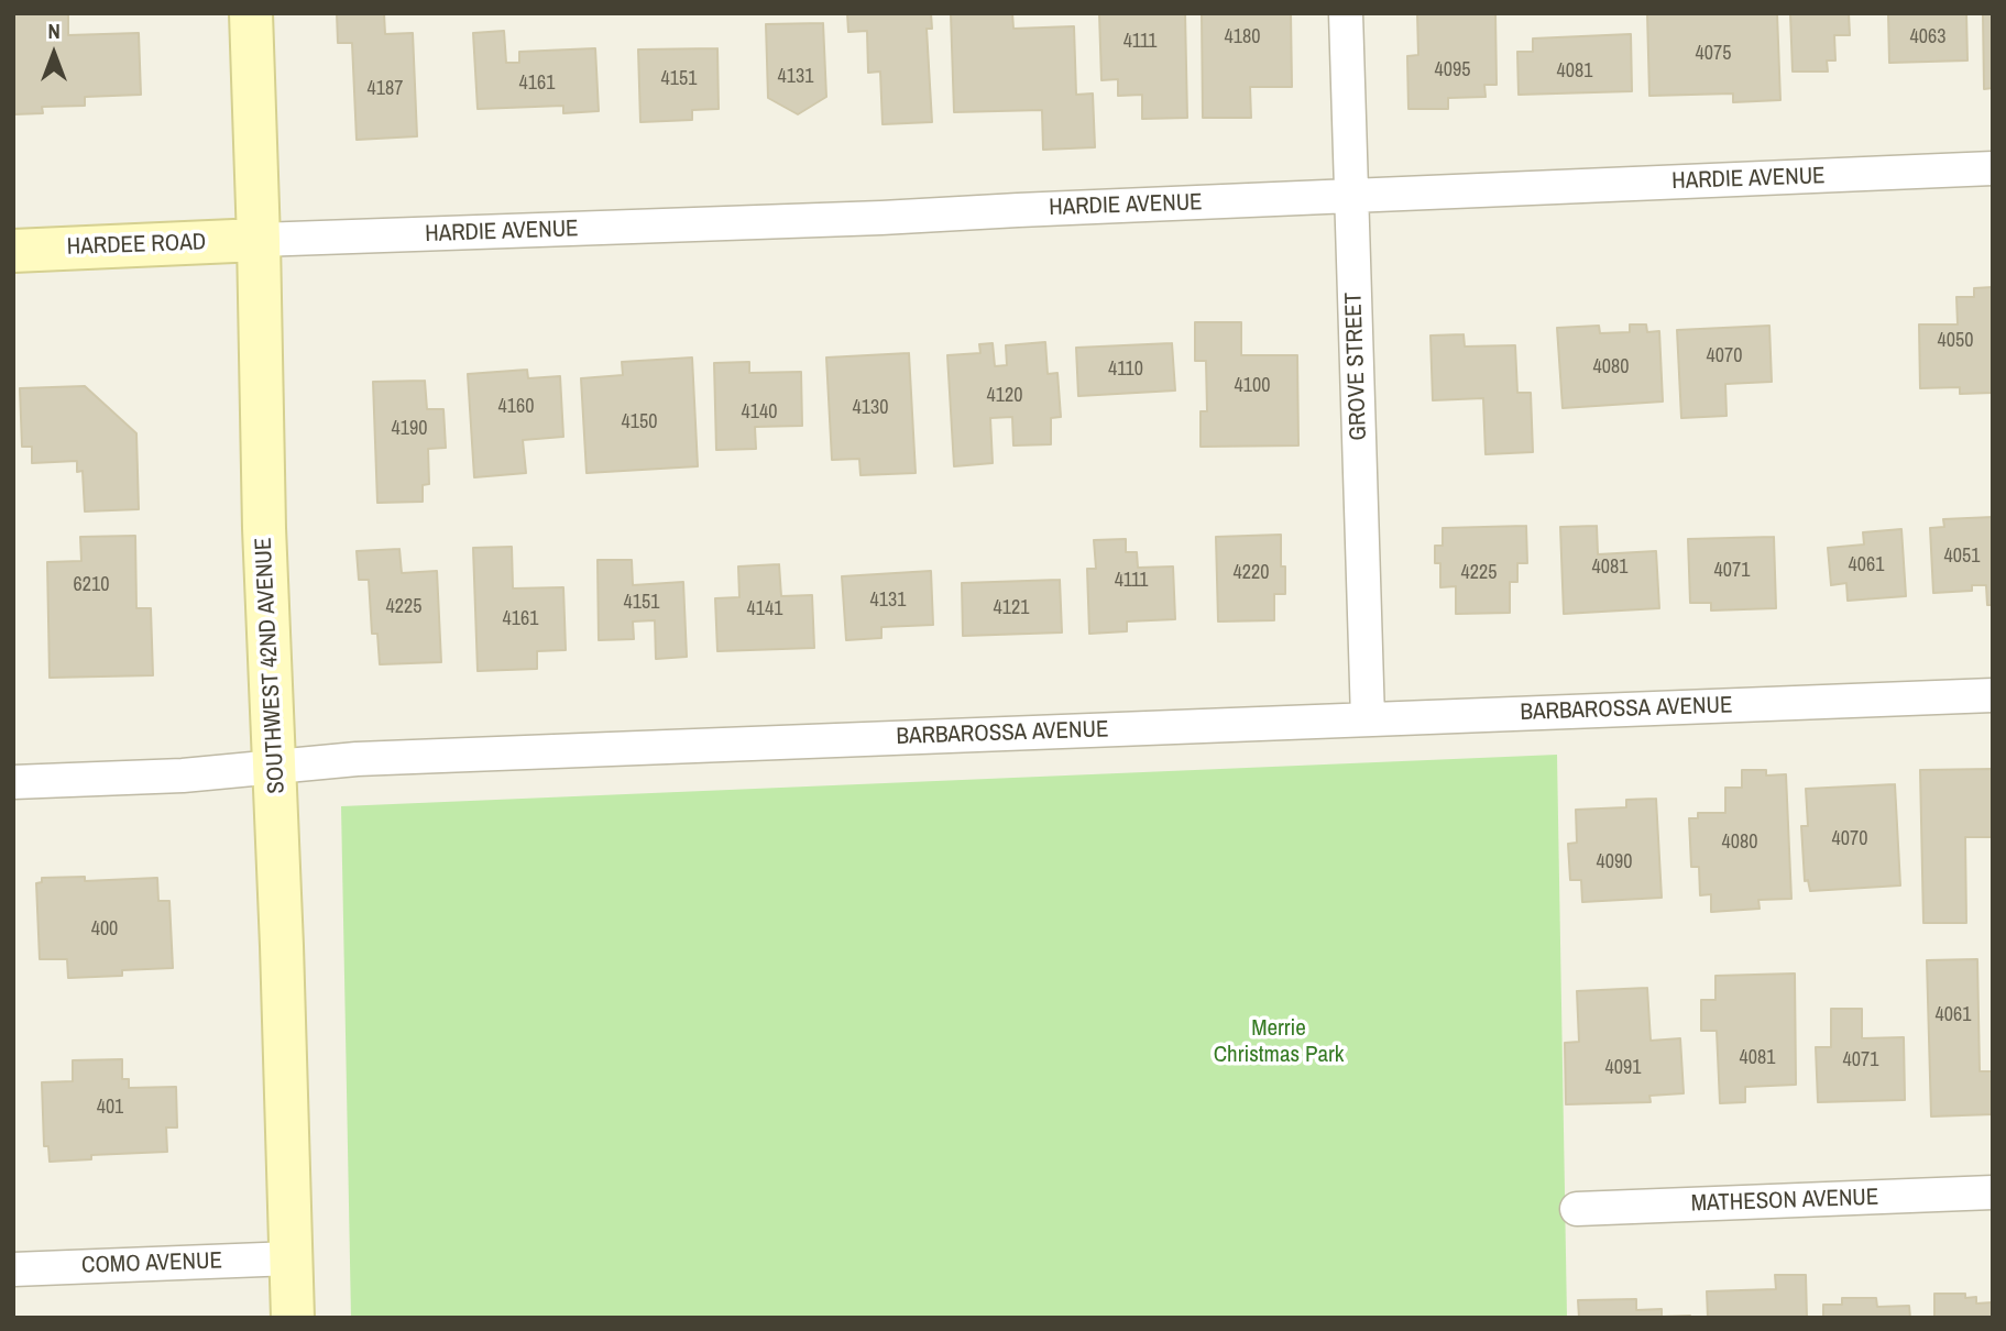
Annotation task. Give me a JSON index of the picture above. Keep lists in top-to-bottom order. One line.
{"streets":{"main road":["HARDEE ROAD","SOUTHWEST 42ND AVENUE"],"street":["HARDIE AVENUE","GROVE STREET","BARBAROSSA AVENUE","MATHESON AVENUE","COMO AVENUE"]},"crossings":[["HARDIE AVENUE","HARDEE ROAD"],["HARDIE AVENUE","GROVE STREET"],["HARDIE AVENUE","SOUTHWEST 42ND AVENUE"],["HARDEE ROAD","SOUTHWEST 42ND AVENUE"],["GROVE STREET","BARBAROSSA AVENUE"],["SOUTHWEST 42ND AVENUE","BARBAROSSA AVENUE"],["SOUTHWEST 42ND AVENUE","COMO AVENUE"]],"parks":["Merrie Christmas Park"],"house_numbers":["4180","4063","4111","4075","4095","4081","4131","4151","4161","4187","4050","4070","4080","4110","4100","4120","4160","4130","4140","4150","4190","4051","4061","4081","4071","4220","4225","4111","6210","4131","4151","4225","4121","4141","4161","4070","4080","4090","400","4061","4081","4071","4091","401"],"north":"top"}
